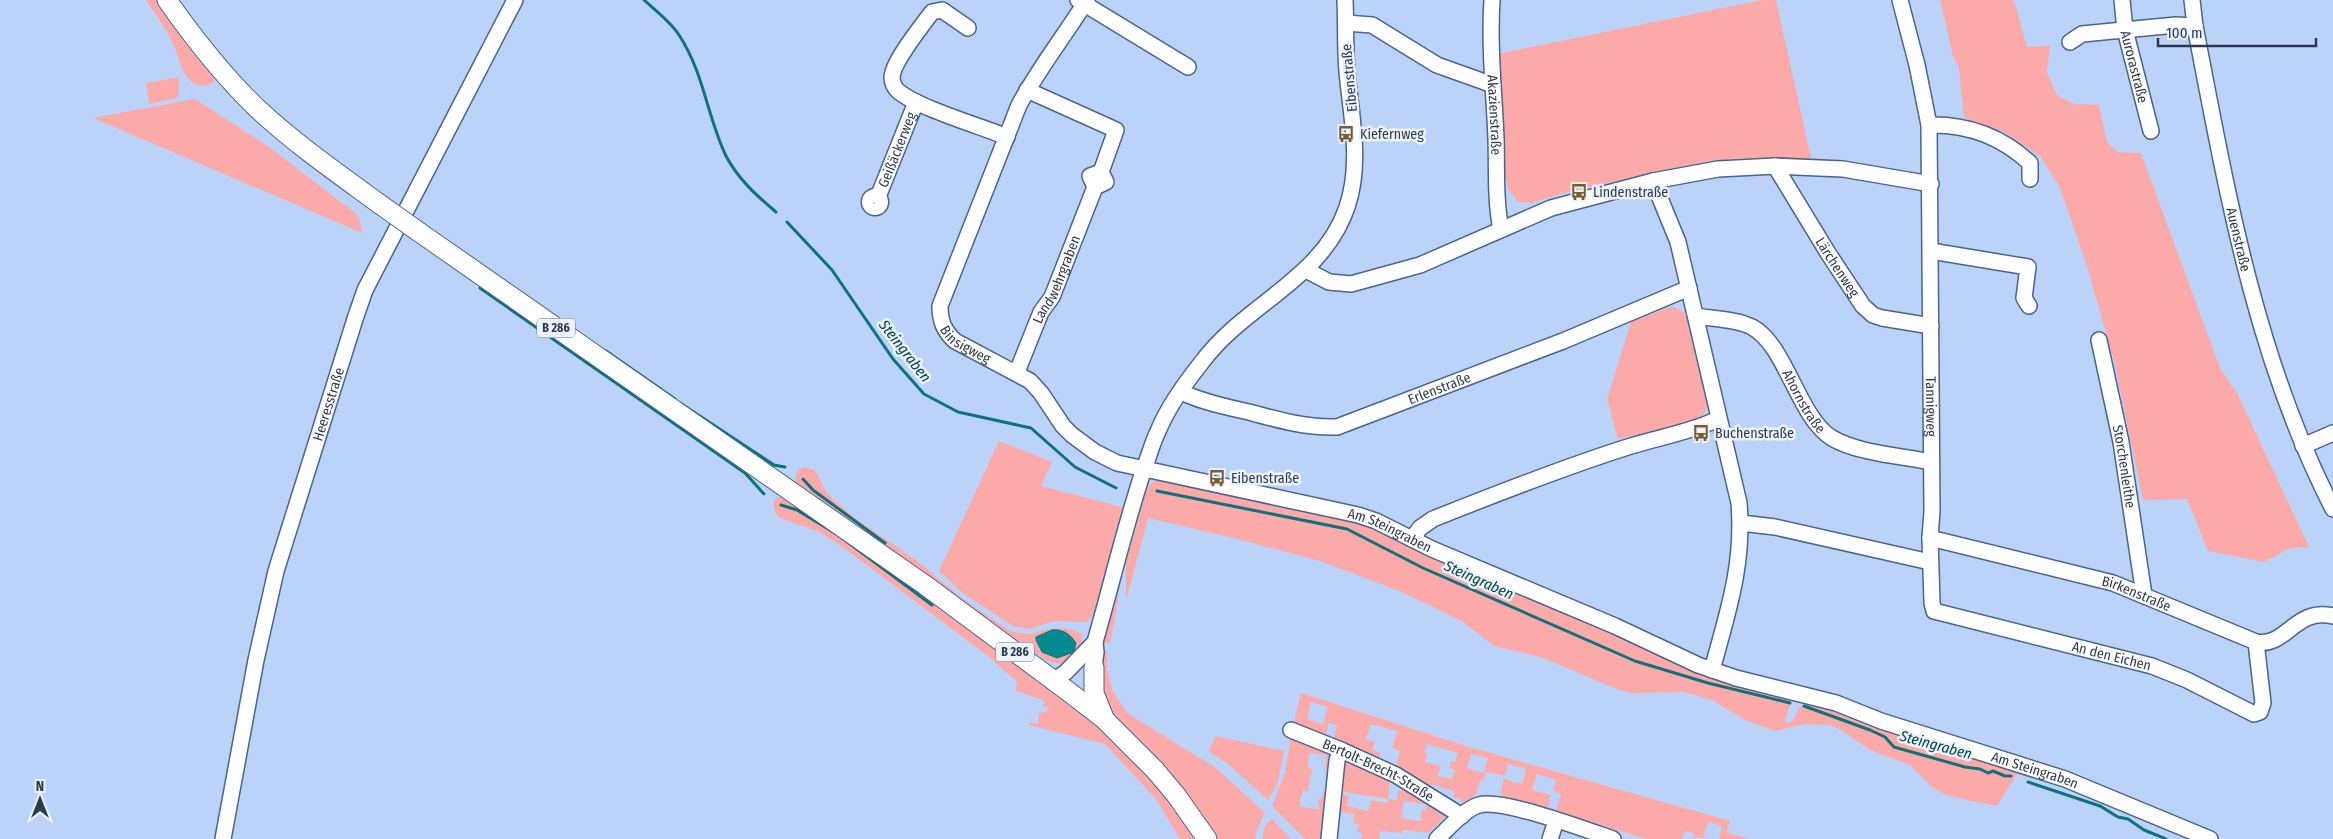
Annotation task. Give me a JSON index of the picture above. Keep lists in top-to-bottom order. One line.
{"streets":{"main road":["B 286"],"street":["Aurorastraße","Eibenstraße","Akazienstraße","Geißäckerweg","Auenstraße","Lärchenweg","Landwehrgraben","Binsigweg","Erlenstraße","Ahornstraße","Heeresstraße","Tannigweg","Storchenleithe","Am Steingraben","Birkenstraße","An den Eichen","Bertolt-Brecht-Straße"]},"crossings":[["Eibenstraße","Binsigweg"],["Eibenstraße","Erlenstraße"],["Eibenstraße","Am Steingraben"],["Geißäckerweg","Binsigweg"],["Lärchenweg","Tannigweg"],["Landwehrgraben","Binsigweg"],["Binsigweg","Am Steingraben"],["Ahornstraße","Tannigweg"],["Tannigweg","Birkenstraße"],["Tannigweg","An den Eichen"],["Storchenleithe","Birkenstraße"],["Birkenstraße","An den Eichen"]],"water":["Steingraben"],"places":{"bus stop":["Kiefernweg","Lindenstraße","Buchenstraße","Eibenstraße"]},"scale_bar":"100 m","north":"top"}
